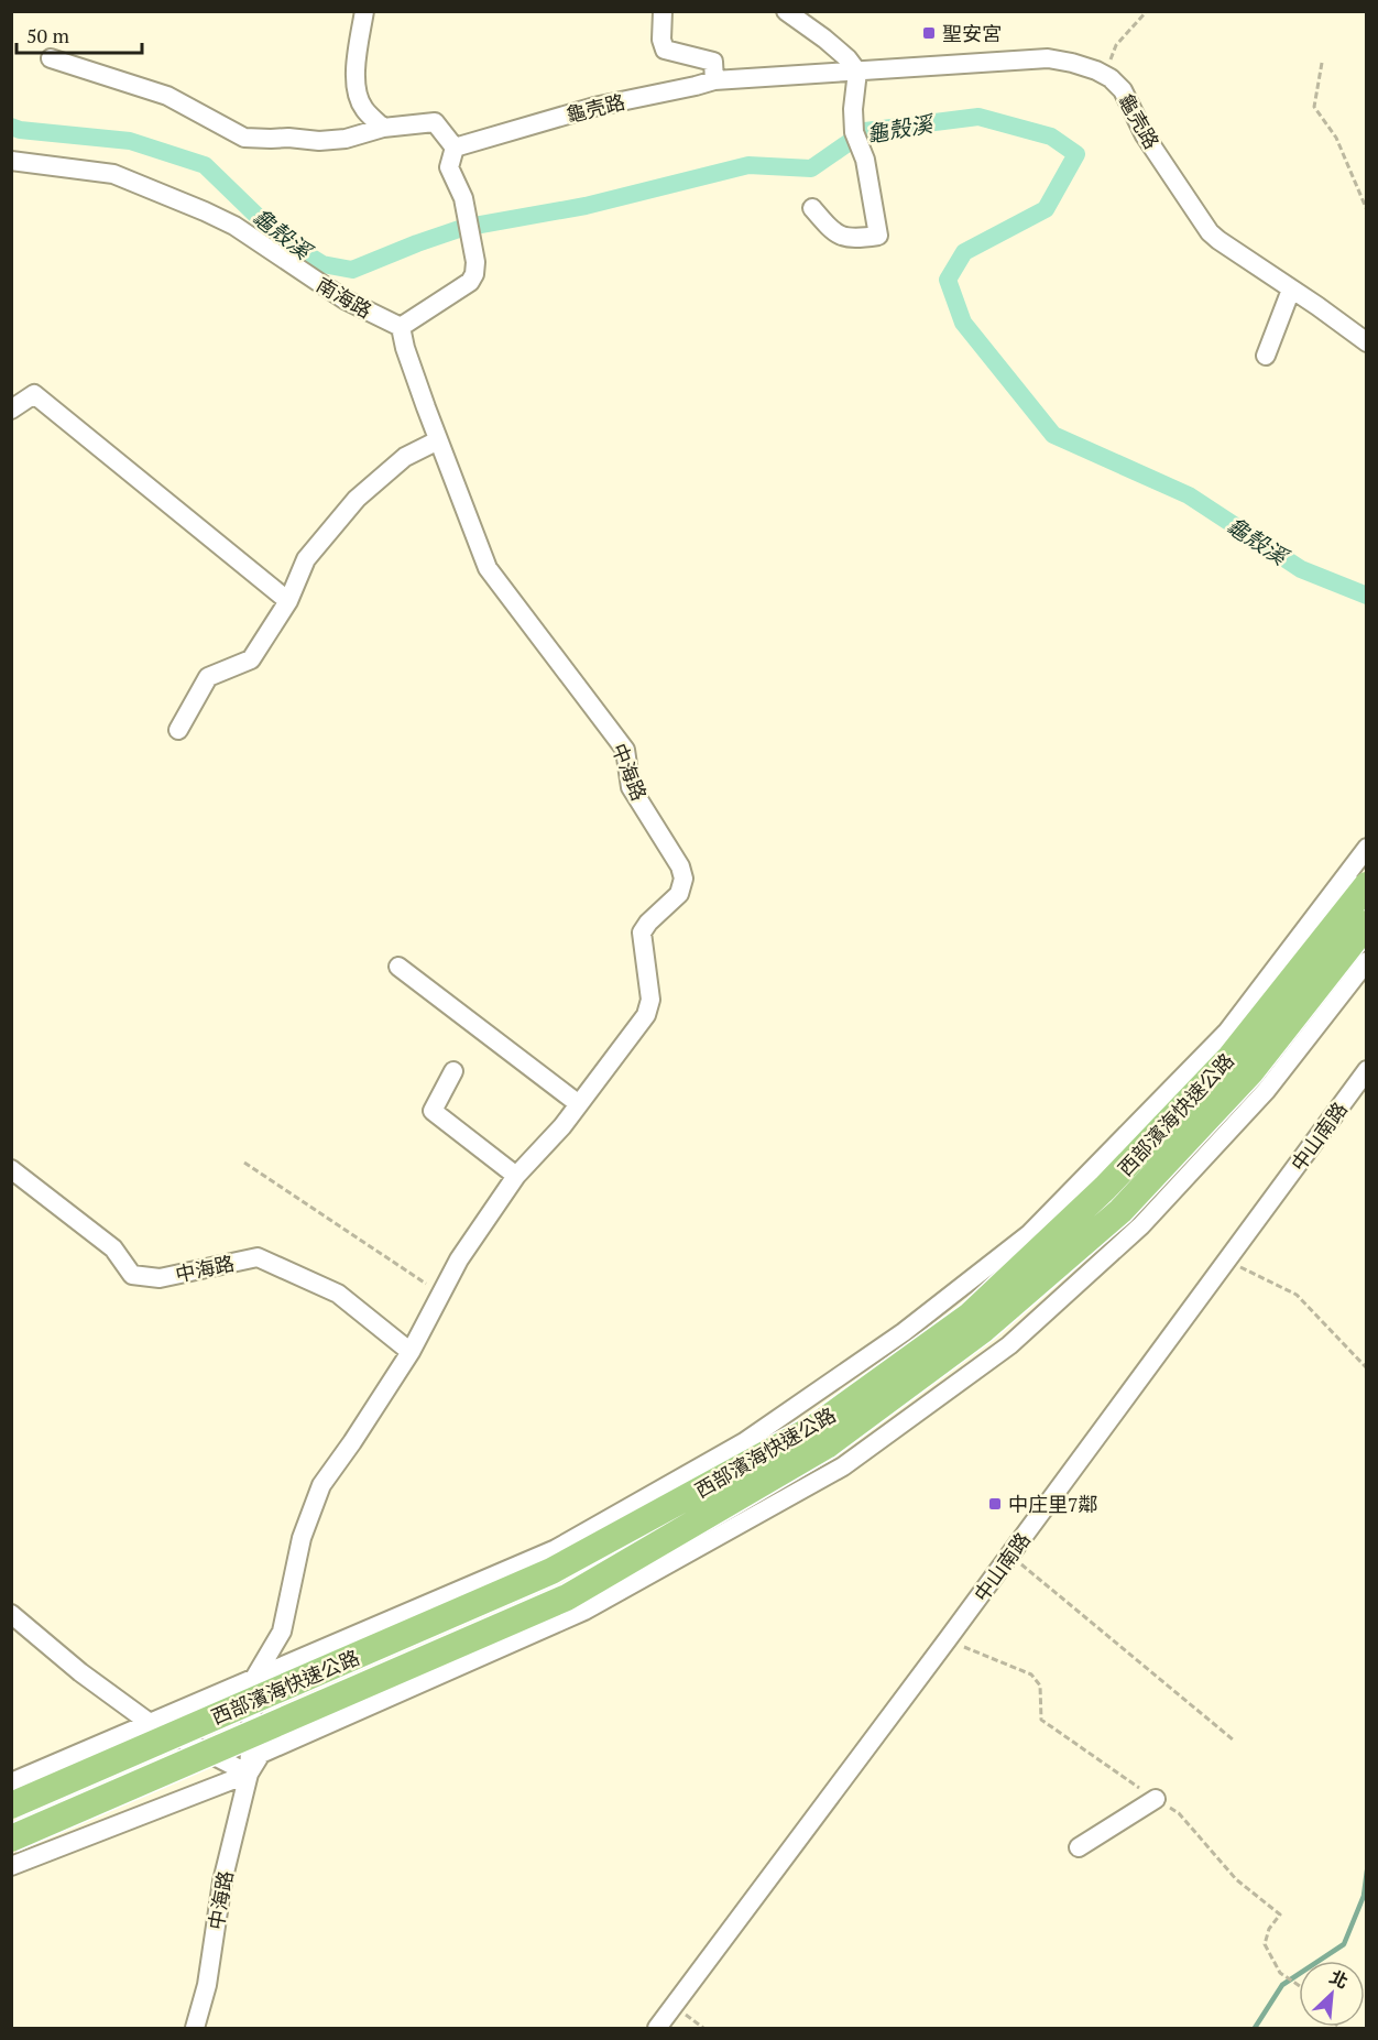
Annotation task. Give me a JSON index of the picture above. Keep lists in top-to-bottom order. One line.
{"streets":{"highway":["西部濱海快速公路"],"street":["龜壳路","南海路","中海路","中山南路"]},"crossings":[["南海路","中海路"]],"water":["龜殼溪"],"places":{"transit":["聖安宮","中庄里7鄰"]},"scale_bar":"50 m","north":"top right"}
